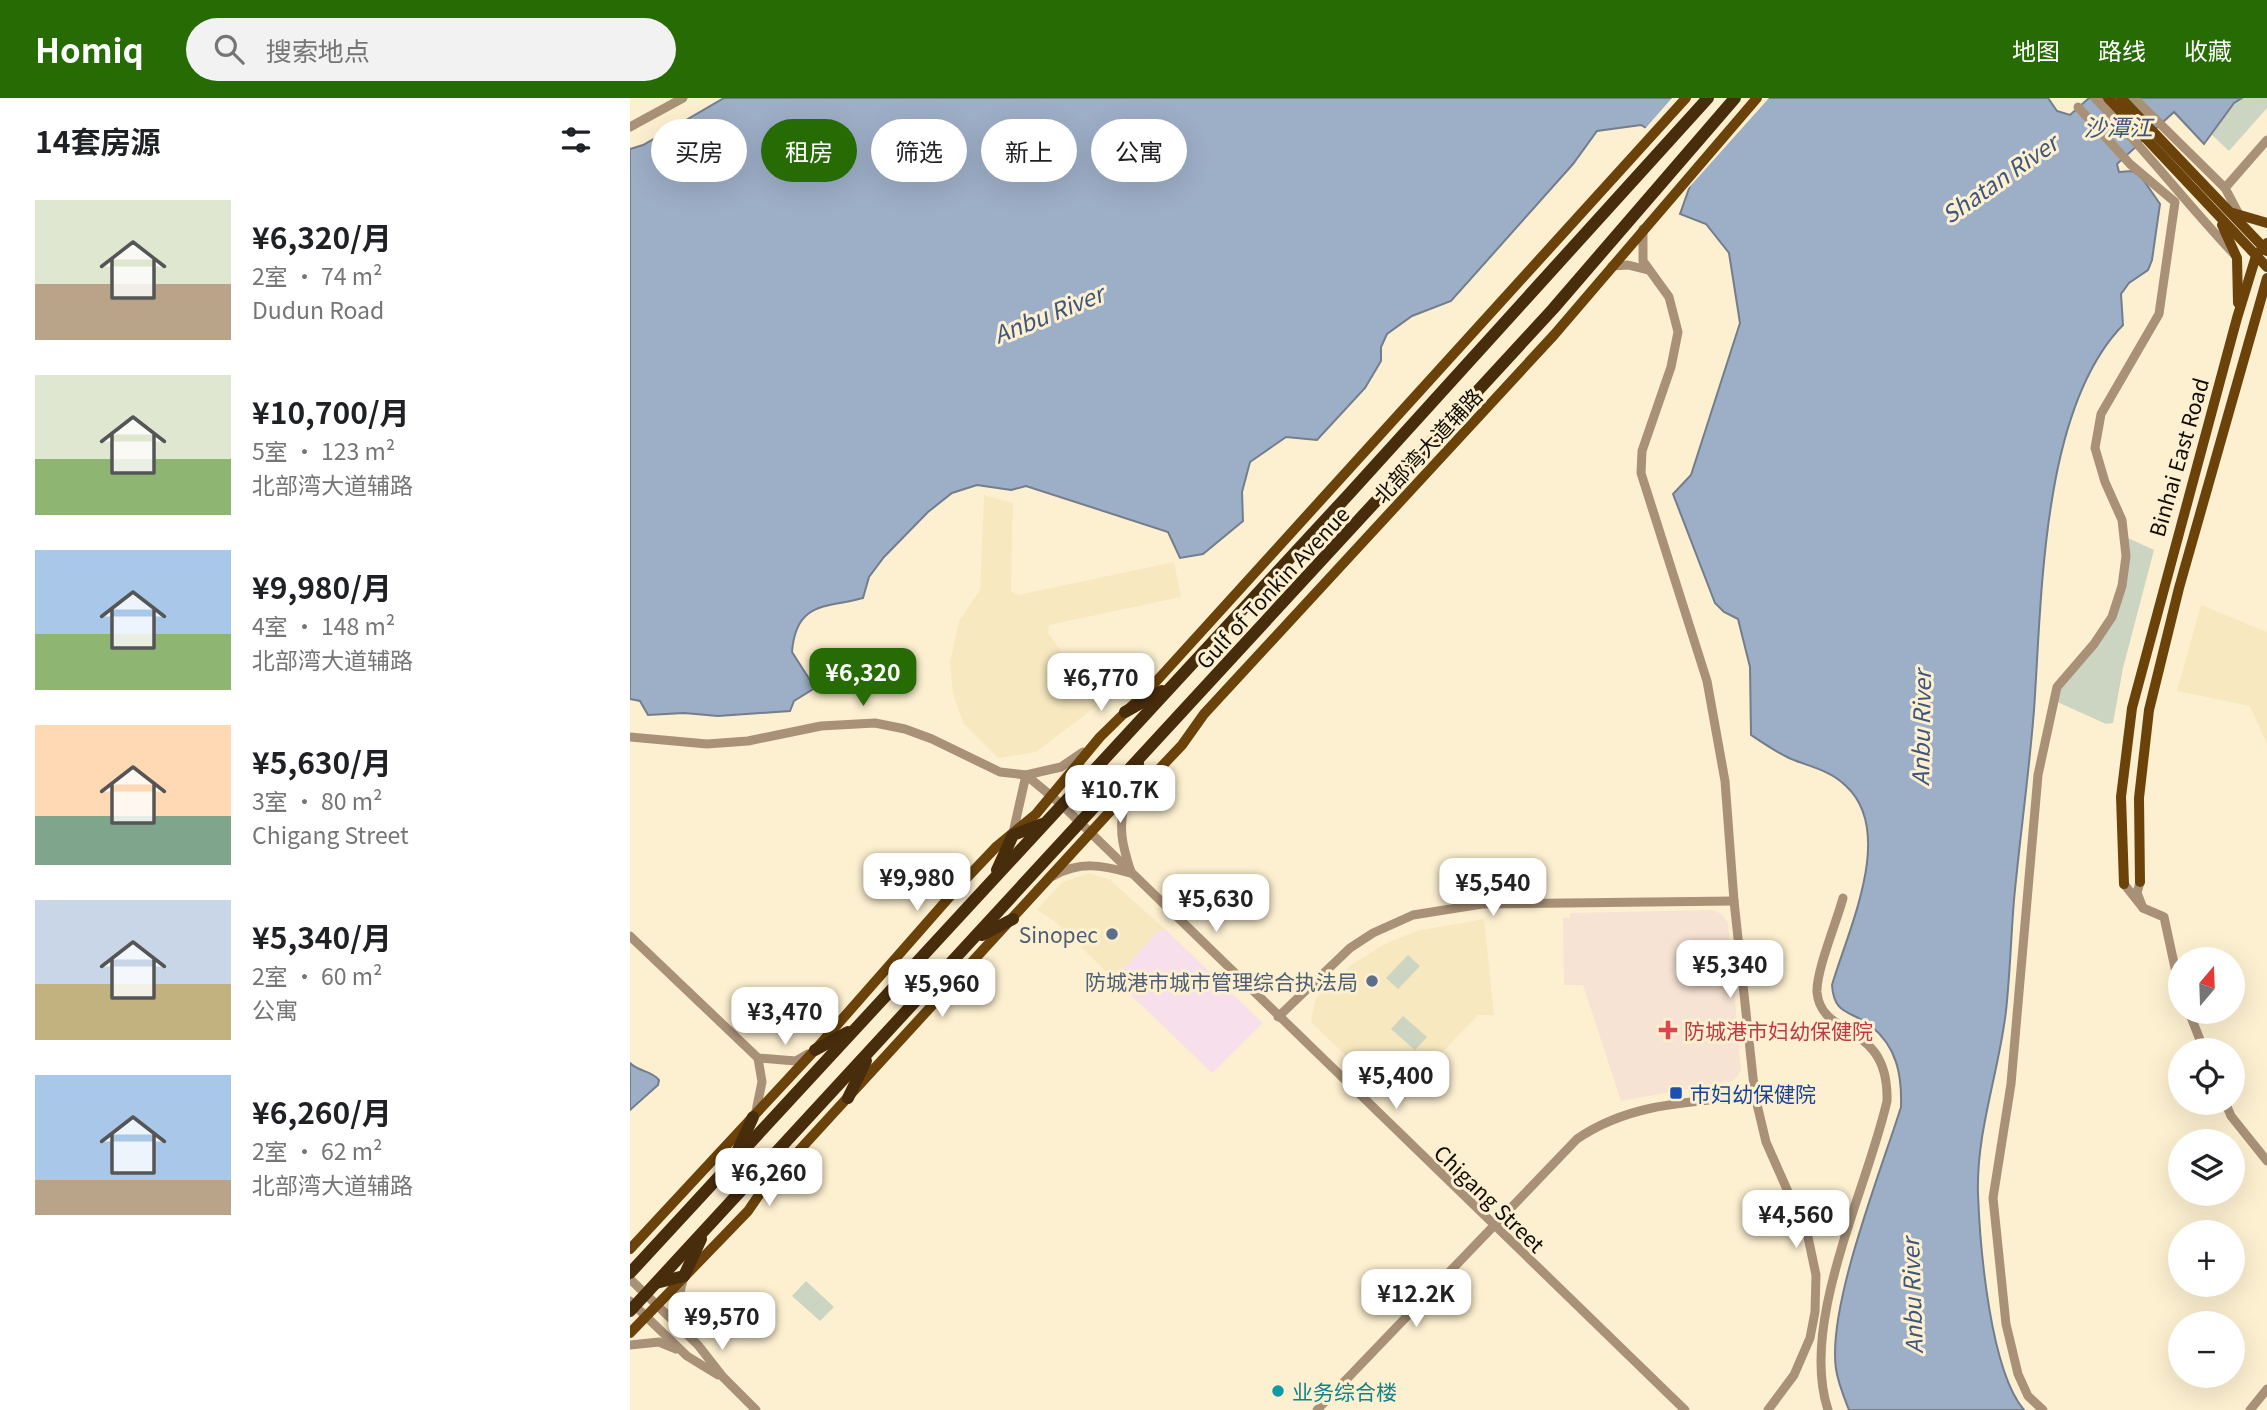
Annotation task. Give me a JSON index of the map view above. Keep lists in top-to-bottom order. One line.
{"streets":{"highway":["Gulf of Tonkin Avenue"],"main road":["北部湾大道辅路","Binhai East Road"],"street":["Chigang Street"]},"crossings":[["北部湾大道辅路","Gulf of Tonkin Avenue"],["北部湾大道辅路","Chigang Street"],["Gulf of Tonkin Avenue","Chigang Street"]],"water":["沙潭江","Shatan River","Anbu River"],"places":{"other":["Sinopec","防城港市城市管理综合执法局","业务综合楼"],"health":["防城港市妇幼保健院"],"transit":["巿妇幼保健院"]},"north":"top","page":{"header":"Homiq","search":"搜索地点","nav":["地图","路线","收藏"],"heading":"14套房源","chip":["买房","租房","筛选","新上","公寓"],"list":[{"name":"¥6,320/月","note":"2室 · 74 m² · Dudun Road"},{"name":"¥10,700/月","note":"5室 · 123 m² · 北部湾大道辅路"},{"name":"¥9,980/月","note":"4室 · 148 m² · 北部湾大道辅路"},{"name":"¥5,630/月","note":"3室 · 80 m² · Chigang Street"},{"name":"¥5,340/月","note":"2室 · 60 m² · 公寓"},{"name":"¥6,260/月","note":"2室 · 62 m² · 北部湾大道辅路"}],"price":["¥6,320","¥6,770","¥10.7K","¥9,980","¥5,540","¥5,630","¥5,340","¥5,960","¥3,470","¥5,400","¥6,260","¥4,560","¥12.2K","¥9,570"],"map_buttons":["+","−"]}}
